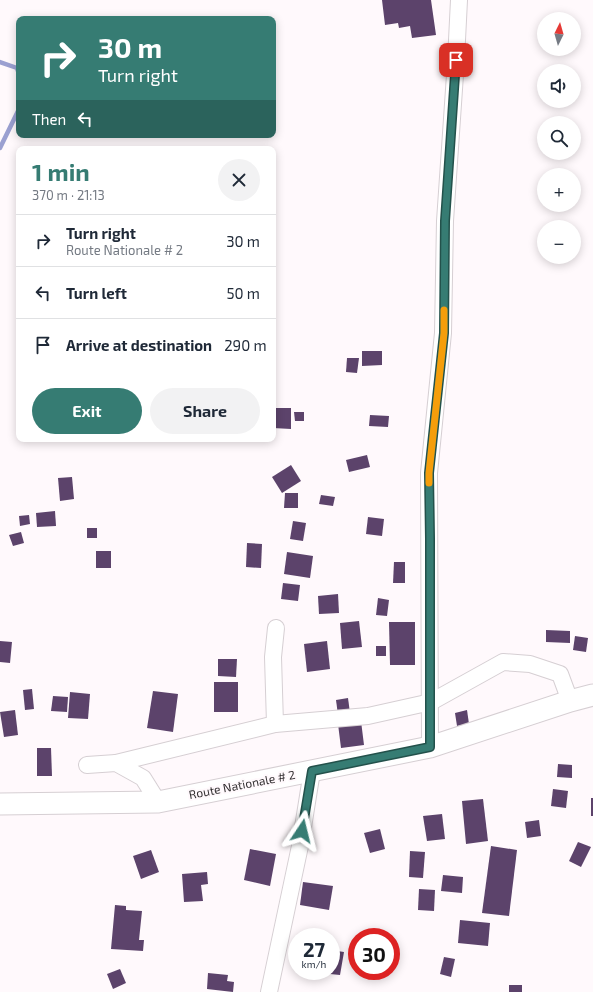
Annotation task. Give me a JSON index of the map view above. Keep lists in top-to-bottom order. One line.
{"streets":{"main road":["Route Nationale # 2"]},"north":"top","page":{"map_buttons":["+","−"],"turn":["30 m","Turn right"],"then":"Then","heading":["1 min","370 m · 21:13"],"list":[{"name":"Turn right","note":"Route Nationale # 2","value":"30 m"},{"name":"Turn left","value":"50 m"},{"name":"Arrive at destination","value":"290 m"}],"buttons":["Exit","Share"],"speed":"27 km/h","limit":"30"}}
